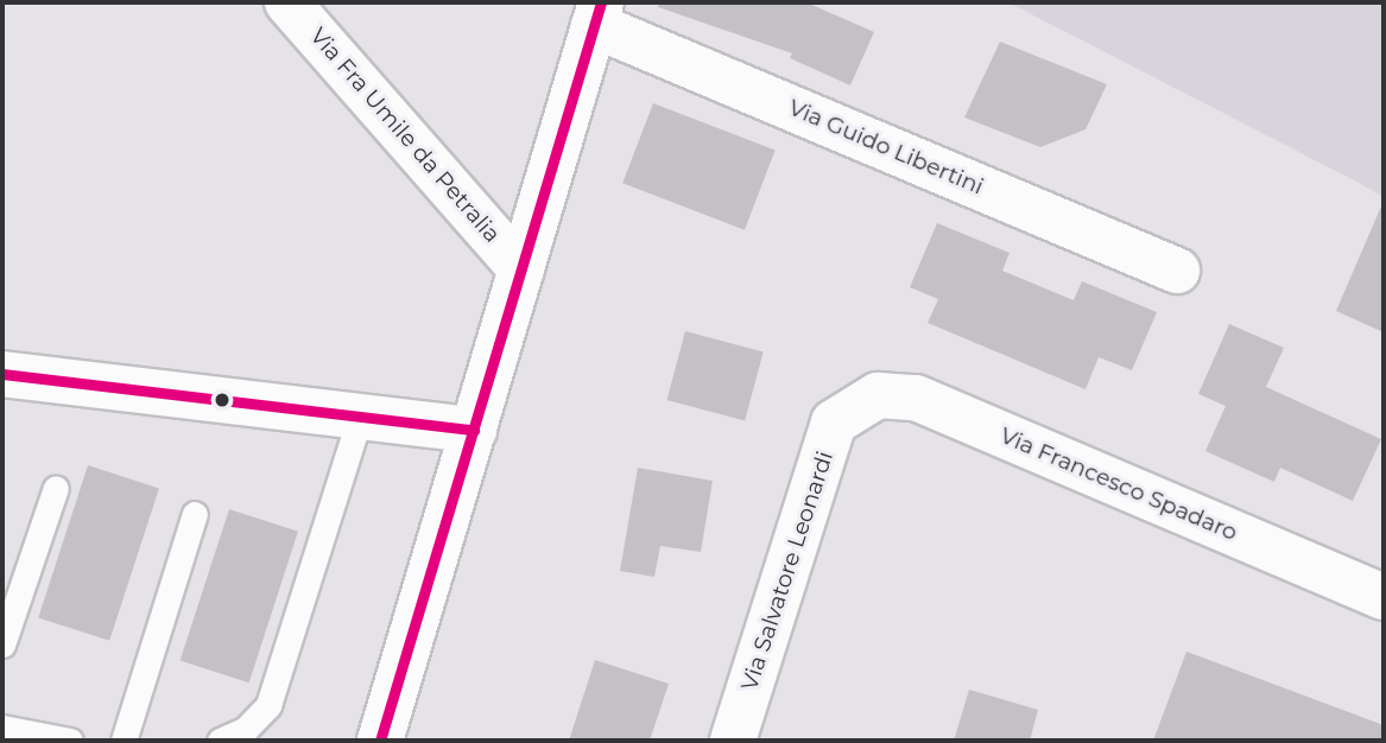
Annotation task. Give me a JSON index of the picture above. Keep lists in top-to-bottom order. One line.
{"streets":{"street":["Via Fra Umile da Petralia","Via Guido Libertini","Via Francesco Spadaro","Via Salvatore Leonardi"]},"crossings":[["Via Francesco Spadaro","Via Salvatore Leonardi"]]}
